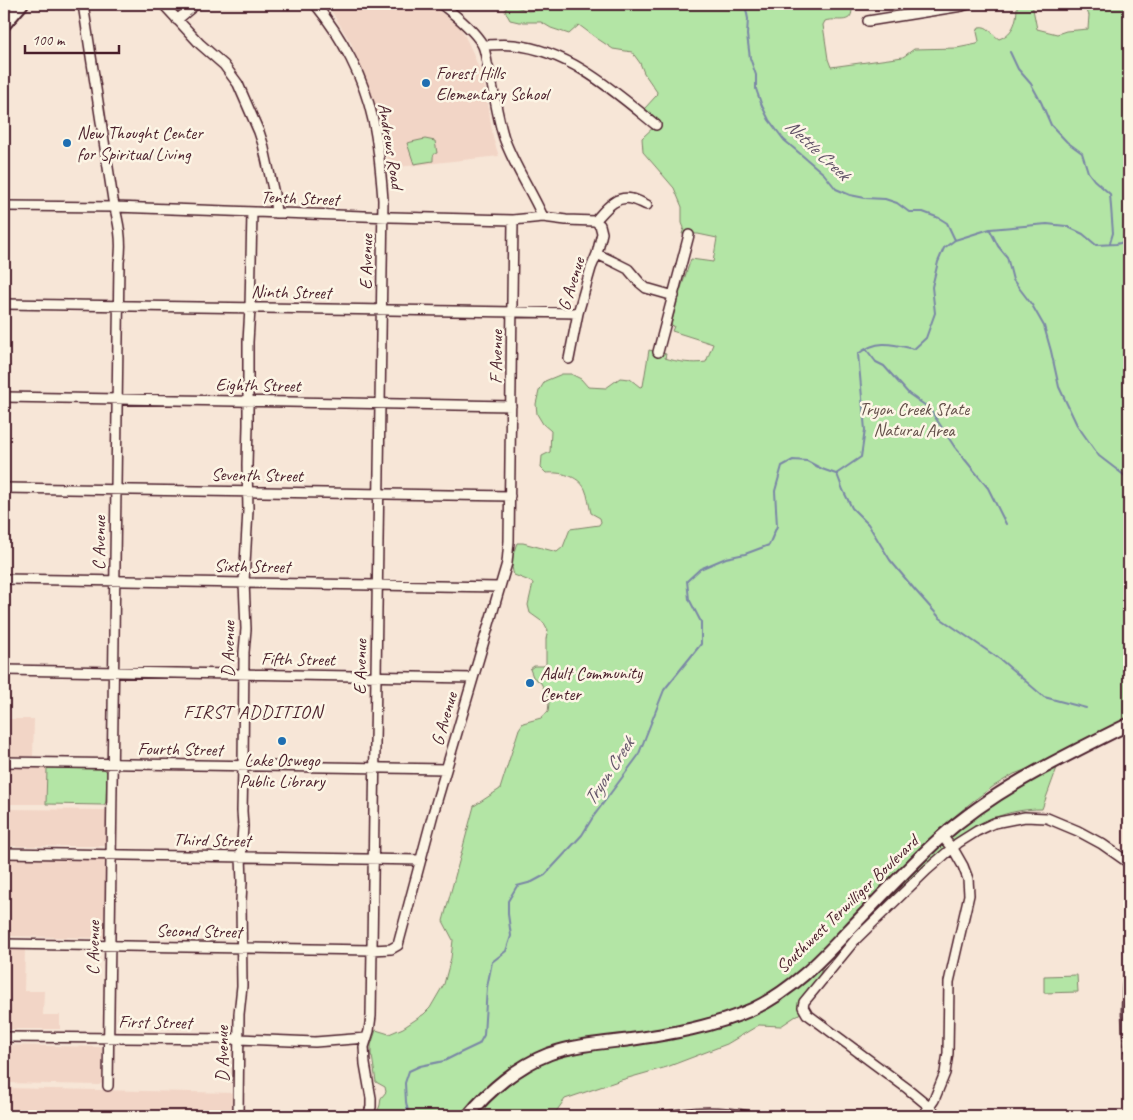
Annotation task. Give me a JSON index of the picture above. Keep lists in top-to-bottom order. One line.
{"streets":{"main road":["Southwest Terwilliger Boulevard"],"street":["Andrews Road","Tenth Street","E Avenue","G Avenue","Ninth Street","F Avenue","Eighth Street","Seventh Street","C Avenue","Sixth Street","D Avenue","Fifth Street","Fourth Street","Third Street","Second Street","First Street"]},"crossings":[["Andrews Road","Tenth Street"],["Andrews Road","E Avenue"],["Tenth Street","E Avenue"],["Tenth Street","G Avenue"],["Tenth Street","F Avenue"],["Tenth Street","C Avenue"],["Tenth Street","D Avenue"],["E Avenue","Ninth Street"],["E Avenue","Eighth Street"],["E Avenue","Seventh Street"],["E Avenue","Sixth Street"],["E Avenue","Fifth Street"],["E Avenue","Fourth Street"],["E Avenue","Third Street"],["E Avenue","Second Street"],["E Avenue","First Street"],["G Avenue","Ninth Street"],["G Avenue","F Avenue"],["G Avenue","Seventh Street"],["G Avenue","Sixth Street"],["G Avenue","Fifth Street"],["G Avenue","Fourth Street"],["G Avenue","Third Street"],["G Avenue","Second Street"],["Ninth Street","F Avenue"],["Ninth Street","C Avenue"],["Ninth Street","D Avenue"],["F Avenue","Eighth Street"],["F Avenue","Seventh Street"],["Eighth Street","C Avenue"],["Eighth Street","D Avenue"],["Seventh Street","C Avenue"],["Seventh Street","D Avenue"],["C Avenue","Sixth Street"],["C Avenue","Fifth Street"],["C Avenue","Fourth Street"],["C Avenue","Third Street"],["C Avenue","Second Street"],["C Avenue","First Street"],["Sixth Street","D Avenue"],["D Avenue","Fifth Street"],["D Avenue","Fourth Street"],["D Avenue","Third Street"],["D Avenue","Second Street"],["D Avenue","First Street"]],"districts":["FIRST ADDITION"],"water":["Nettle Creek","Tryon Creek"],"parks":["Tryon Creek State Natural Area"],"places":["Forest Hills Elementary School","New Thought Center for Spiritual Living","Adult Community Center","Lake Oswego Public Library"],"scale_bar":"100 m"}
